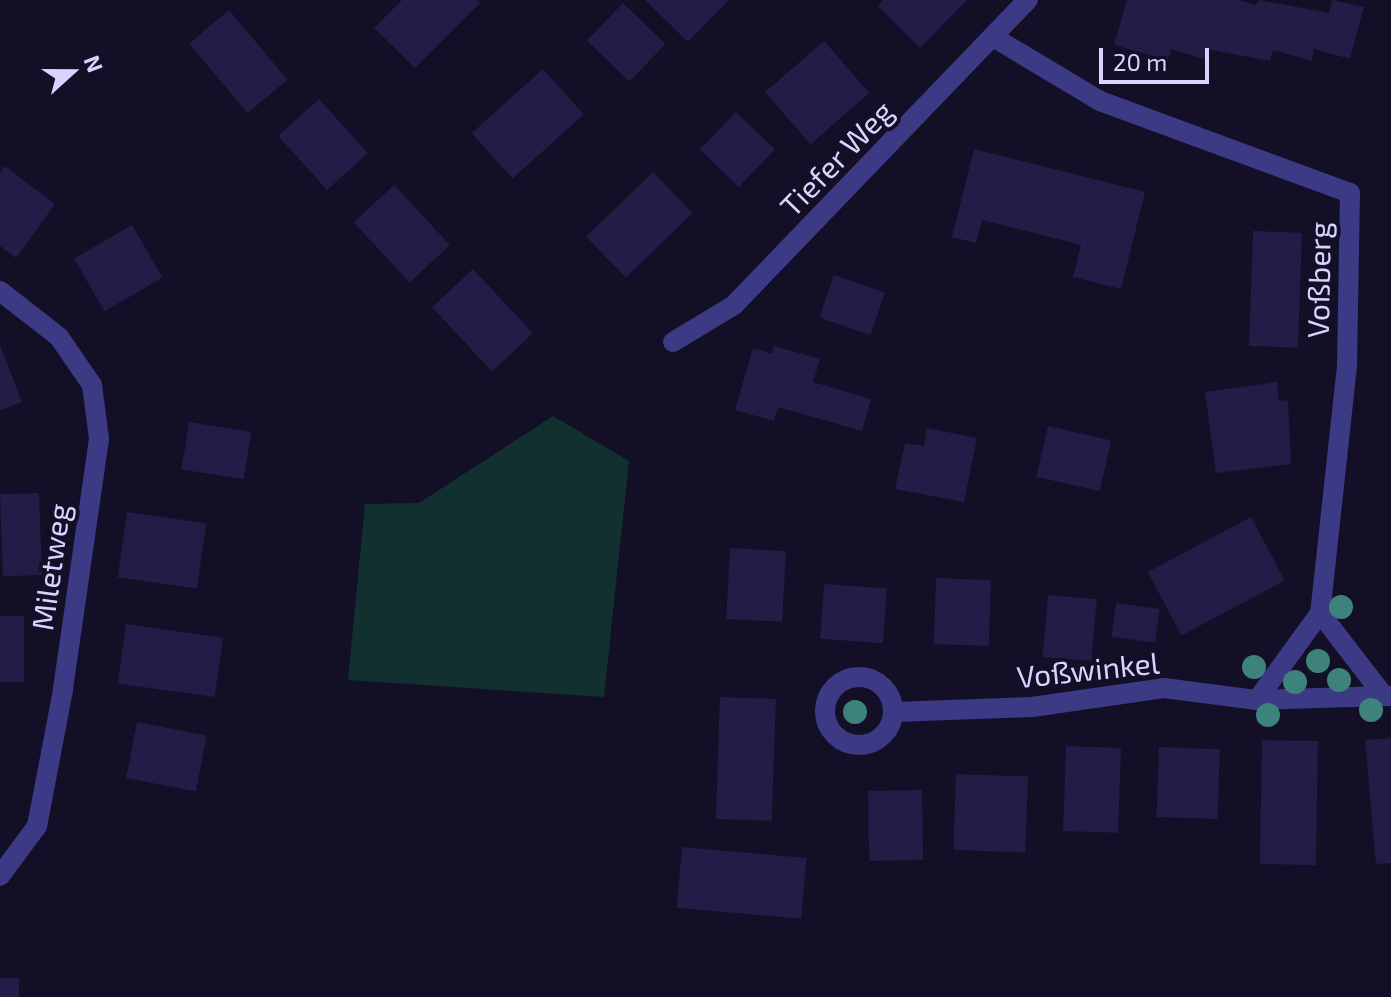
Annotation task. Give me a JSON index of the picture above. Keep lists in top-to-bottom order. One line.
{"streets":{"street":["Tiefer Weg","Voßberg","Miletweg","Voßwinkel"]},"crossings":[["Tiefer Weg","Voßberg"],["Voßberg","Voßwinkel"]],"scale_bar":"20 m","north":"right"}
